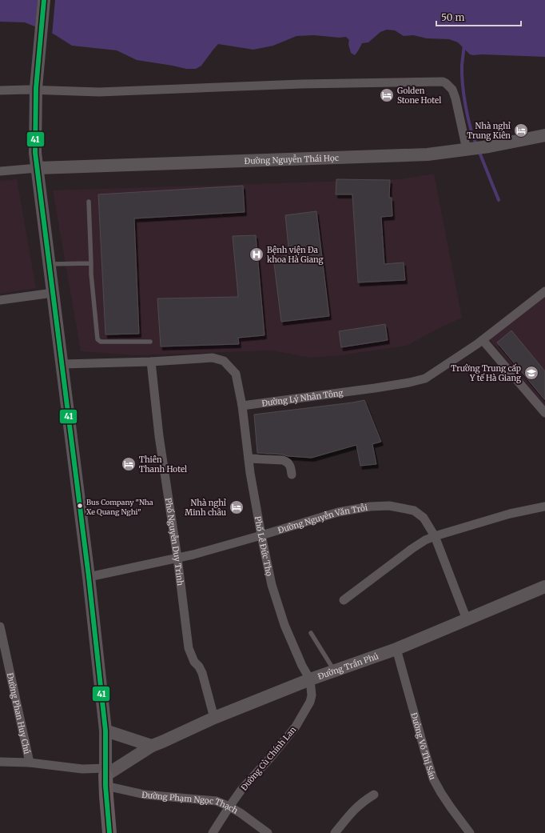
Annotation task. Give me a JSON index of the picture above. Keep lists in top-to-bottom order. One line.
{"streets":{"main road":["Đường Nguyễn Thái Học","Đường Trần Phú"],"street":["Đường Lý Nhân Tông","Đường Nguyễn Văn Trỗi","Phố Nguyễn Duy Trinh","Phố Lê Đức Thọ","Đường Phan Huy Chú","Đường Võ Thị Sáu","Đường Cù Chính Lan","Đường Phạm Ngọc Thạch"]},"crossings":[["Đường Lý Nhân Tông","Phố Lê Đức Thọ"],["Đường Nguyễn Văn Trỗi","Phố Nguyễn Duy Trinh"],["Đường Nguyễn Văn Trỗi","Phố Lê Đức Thọ"],["Đường Nguyễn Văn Trỗi","Đường Trần Phú"],["Phố Nguyễn Duy Trinh","Đường Trần Phú"],["Phố Lê Đức Thọ","Đường Trần Phú"],["Phố Lê Đức Thọ","Đường Cù Chính Lan"],["Đường Trần Phú","Đường Võ Thị Sáu"],["Đường Trần Phú","Đường Cù Chính Lan"],["Đường Trần Phú","Đường Phạm Ngọc Thạch"],["Đường Phan Huy Chú","Đường Phạm Ngọc Thạch"],["Đường Cù Chính Lan","Đường Phạm Ngọc Thạch"]],"places":{"hotel":["Golden Stone Hotel","Nhà nghỉ Trung Kiên","Thiên Thanh Hotel","Nhà nghỉ Minh châu"],"hospital":["Bệnh viện Đa khoa Hà Giang"],"school or university":["Trường Trung cấp Y tế Hà Giang"],"other":["Bus Company \"Nha Xe Quang Nghi\""]},"lines":["transit line 41"],"scale_bar":"50 m"}
